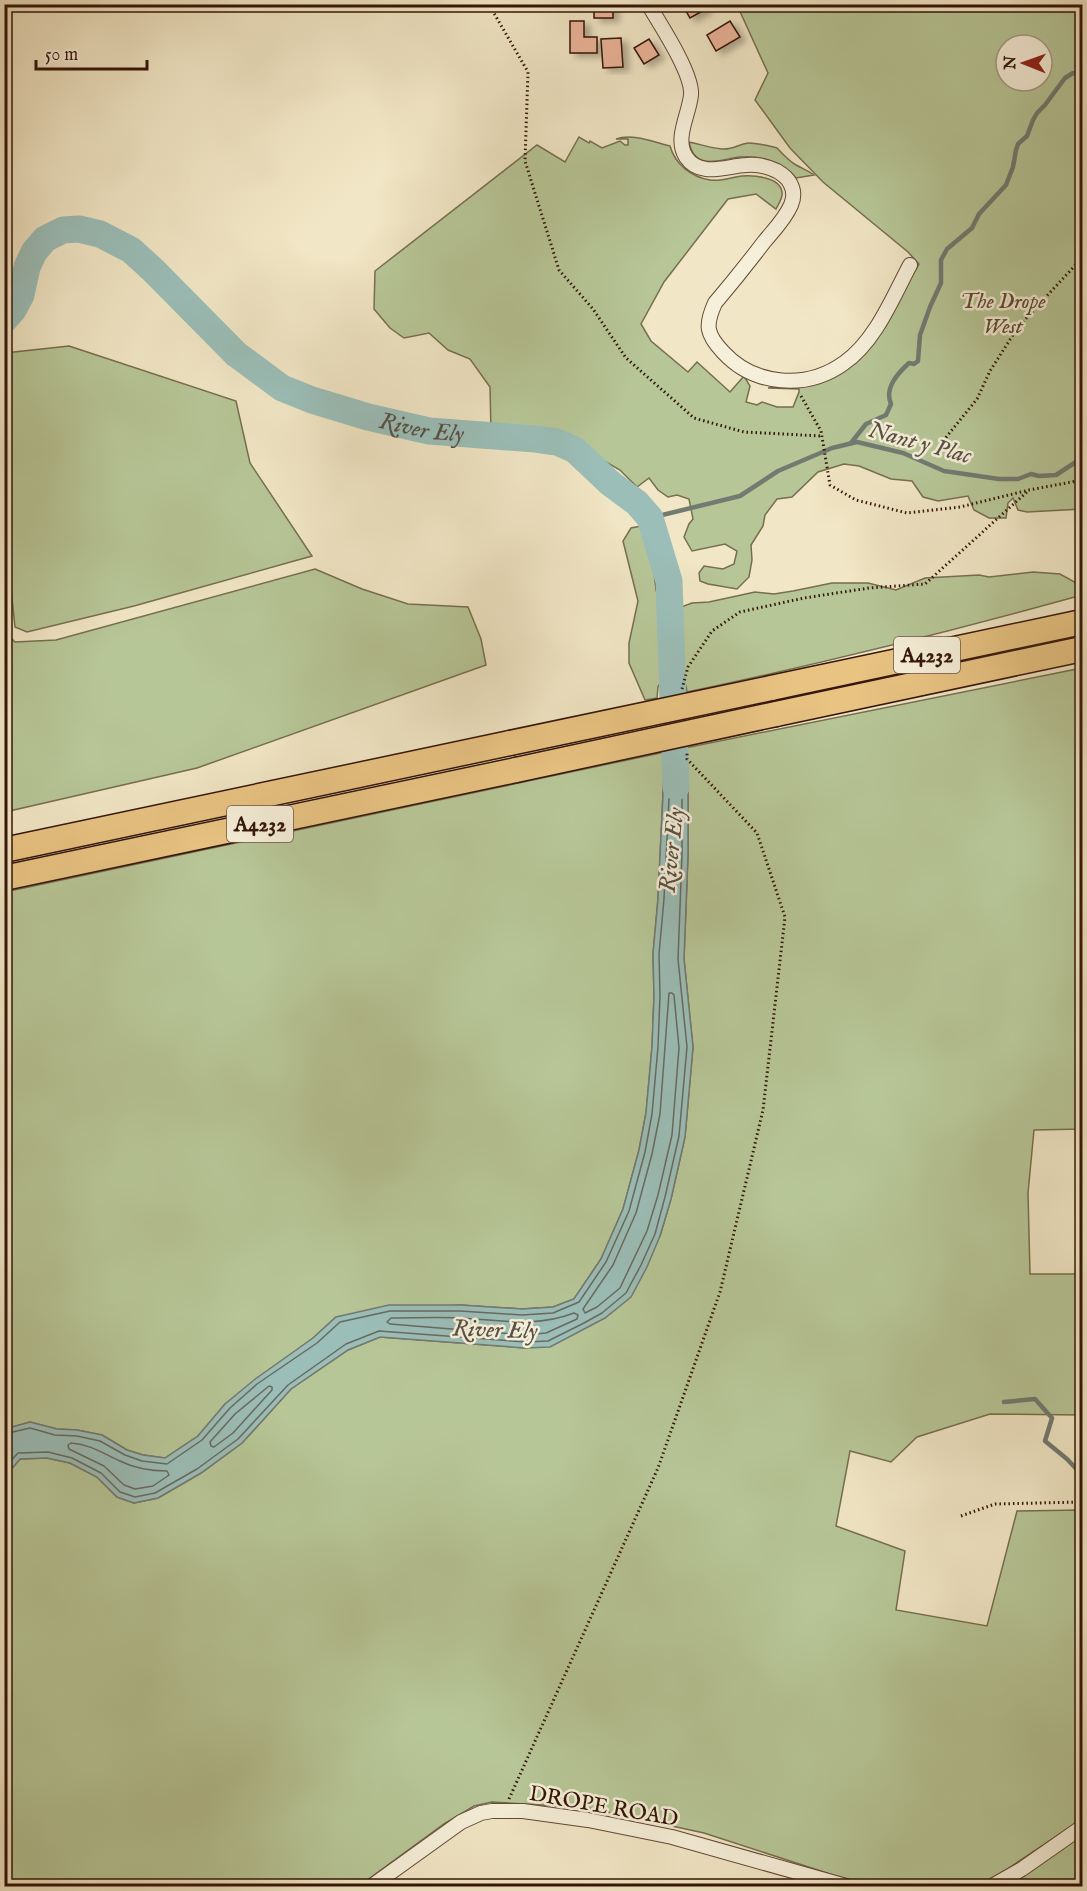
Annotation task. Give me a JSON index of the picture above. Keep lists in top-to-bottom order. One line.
{"streets":{"highway":["A4232"],"street":["DROPE ROAD"]},"water":["River Ely","Nant y Plac"],"parks":["The Drope West"],"scale_bar":"50 m","north":"left"}
